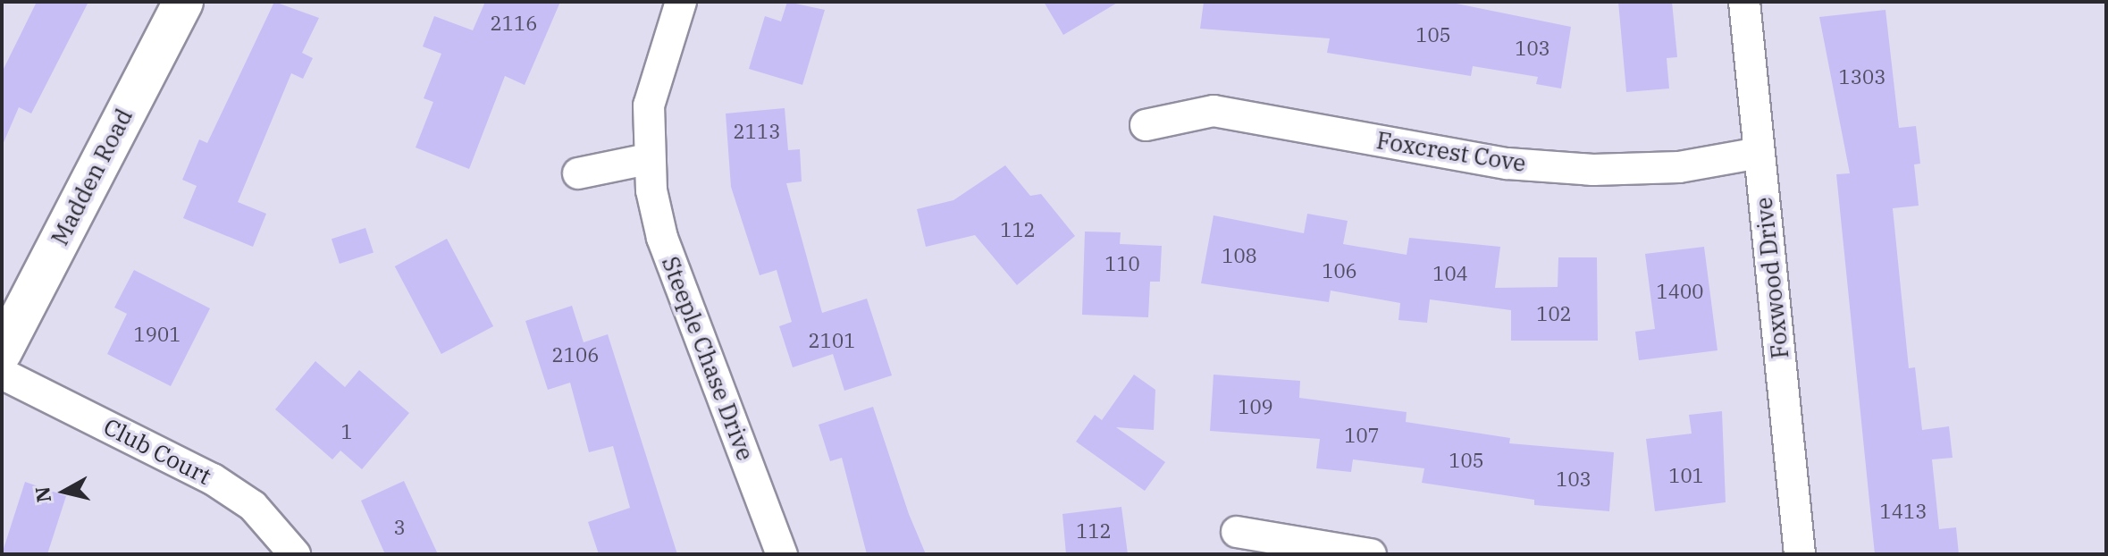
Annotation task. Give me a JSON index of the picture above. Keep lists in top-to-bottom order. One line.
{"streets":{"street":["Foxcrest Cove","Madden Road","Foxwood Drive","Steeple Chase Drive","Club Court"]},"crossings":[["Foxcrest Cove","Foxwood Drive"]],"house_numbers":["2116","105","103","1303","2113","112","108","110","106","104","1400","102","1901","2101","2106","109","1","107","105","101","103","1413","3","112"],"north":"left"}
